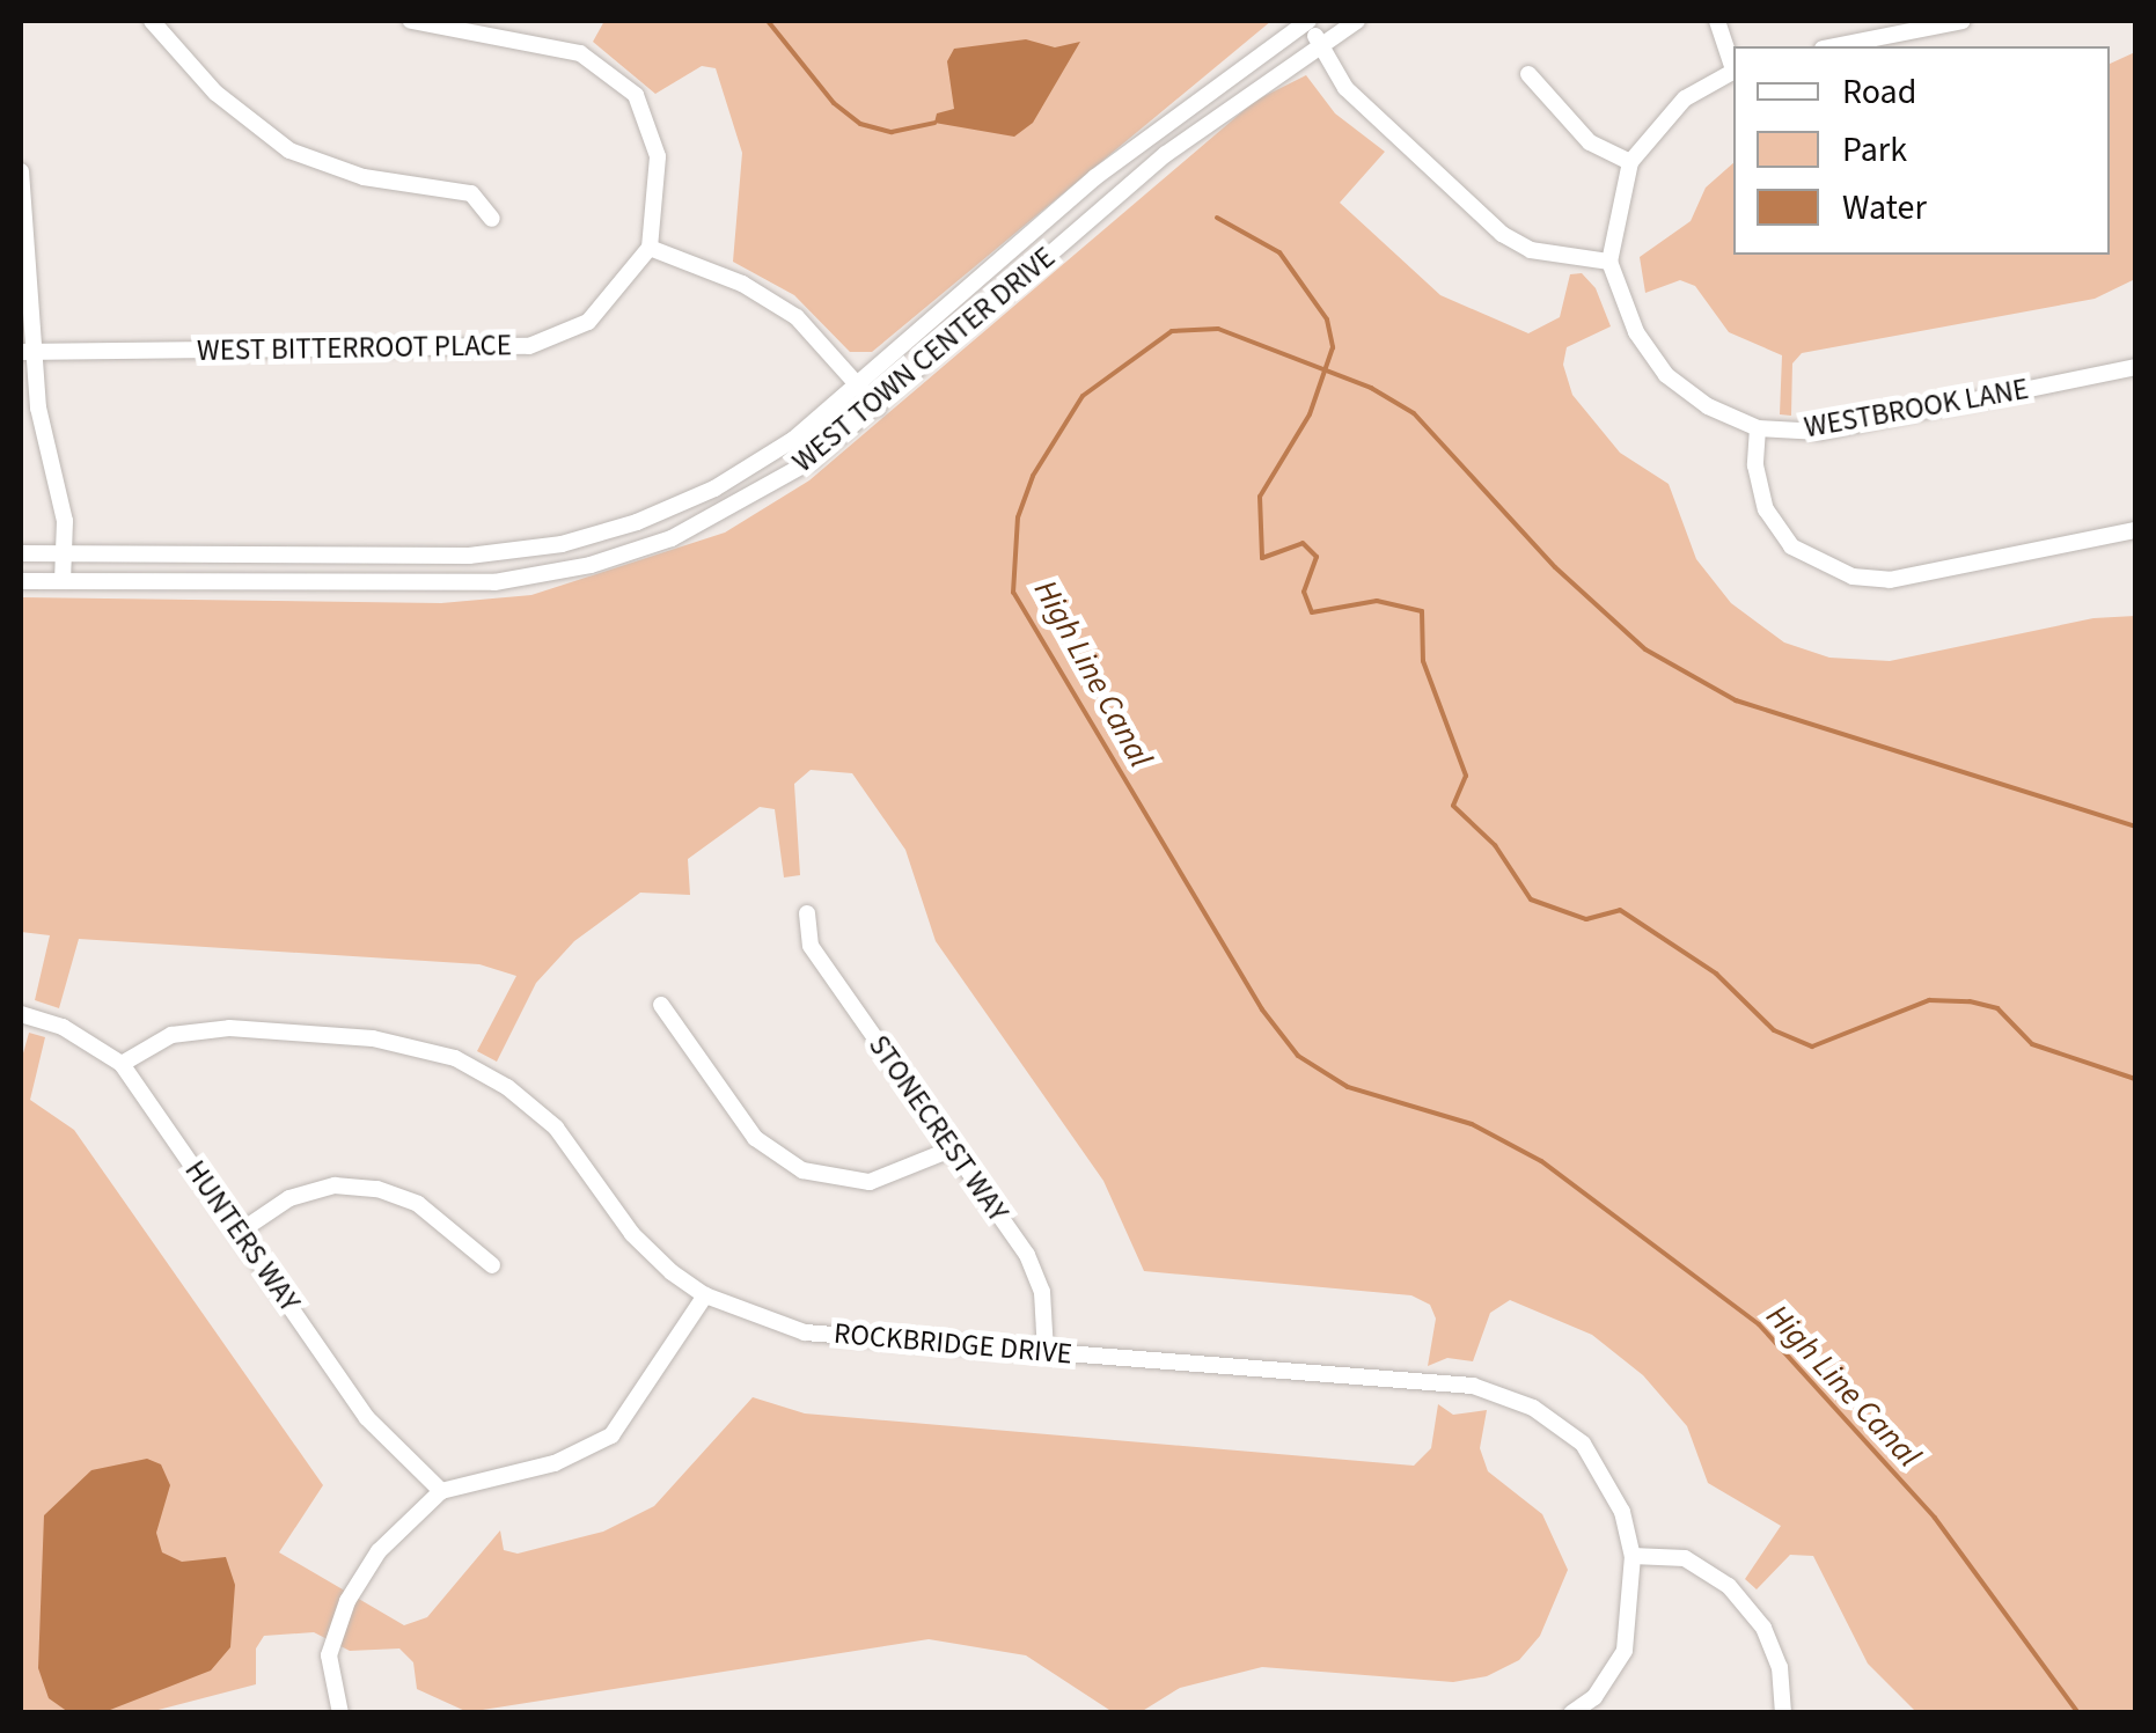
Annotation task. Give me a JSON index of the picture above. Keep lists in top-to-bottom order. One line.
{"streets":{"street":["WEST BITTERROOT PLACE","WEST TOWN CENTER DRIVE","WESTBROOK LANE","STONECREST WAY","HUNTERS WAY","ROCKBRIDGE DRIVE"]},"crossings":[["STONECREST WAY","ROCKBRIDGE DRIVE"],["HUNTERS WAY","ROCKBRIDGE DRIVE"]],"water":["High Line Canal"],"legend":["Road","Park","Water"]}
